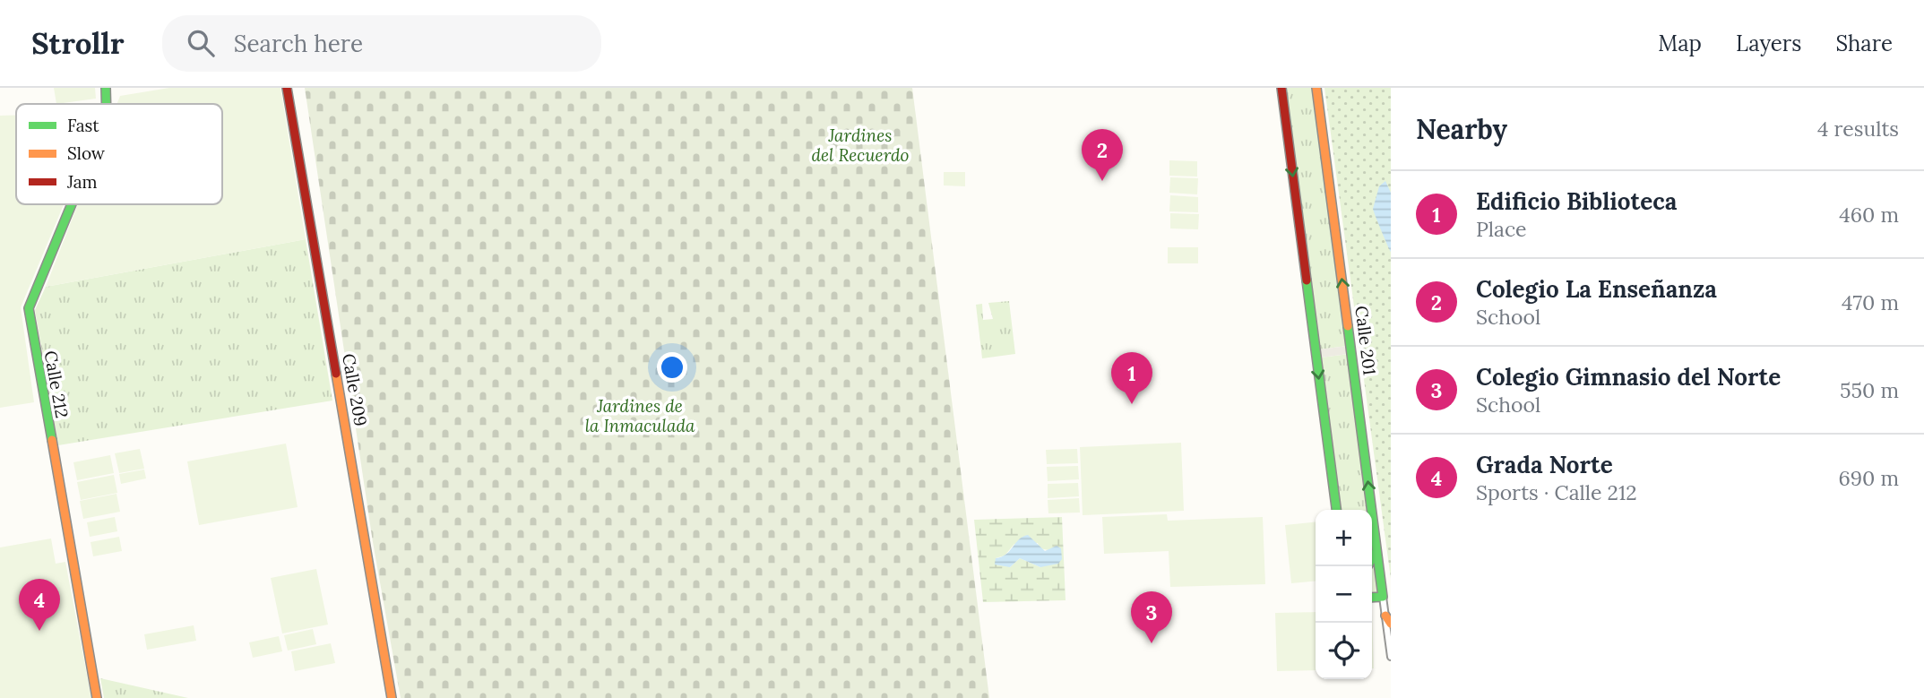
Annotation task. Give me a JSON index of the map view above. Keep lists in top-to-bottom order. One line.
{"streets":{"main road":["Calle 201","Calle 212","Calle 209"]},"parks":["Jardines del Recuerdo","Jardines de la Inmaculada"],"legend":["Fast","Slow","Jam"],"page":{"header":"Strollr","search":"Search here","nav":["Map","Layers","Share"],"heading":["Nearby","4 results"],"pins":["2","1","4","3"],"list":[{"mark":"1","name":"Edificio Biblioteca","note":"Place","value":"460 m"},{"mark":"2","name":"Colegio La Enseñanza","note":"School","value":"470 m"},{"mark":"3","name":"Colegio Gimnasio del Norte","note":"School","value":"550 m"},{"mark":"4","name":"Grada Norte","note":"Sports · Calle 212","value":"690 m"}],"map_buttons":["+","−"]}}
